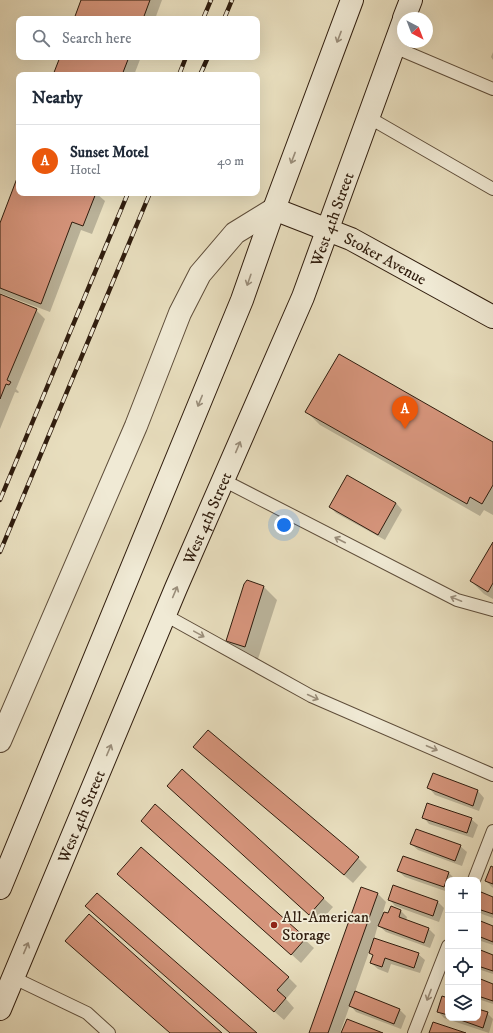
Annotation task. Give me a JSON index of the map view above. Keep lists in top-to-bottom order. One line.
{"streets":{"main road":["West 4th Street","Stoker Avenue"]},"crossings":[["West 4th Street","Stoker Avenue"]],"places":["All-American Storage"],"north":"bottom right","page":{"search":"Search here","heading":"Nearby","list":[{"mark":"A","name":"Sunset Motel","note":"Hotel","value":"40 m"}],"pins":"A","map_buttons":["+","−"]}}
